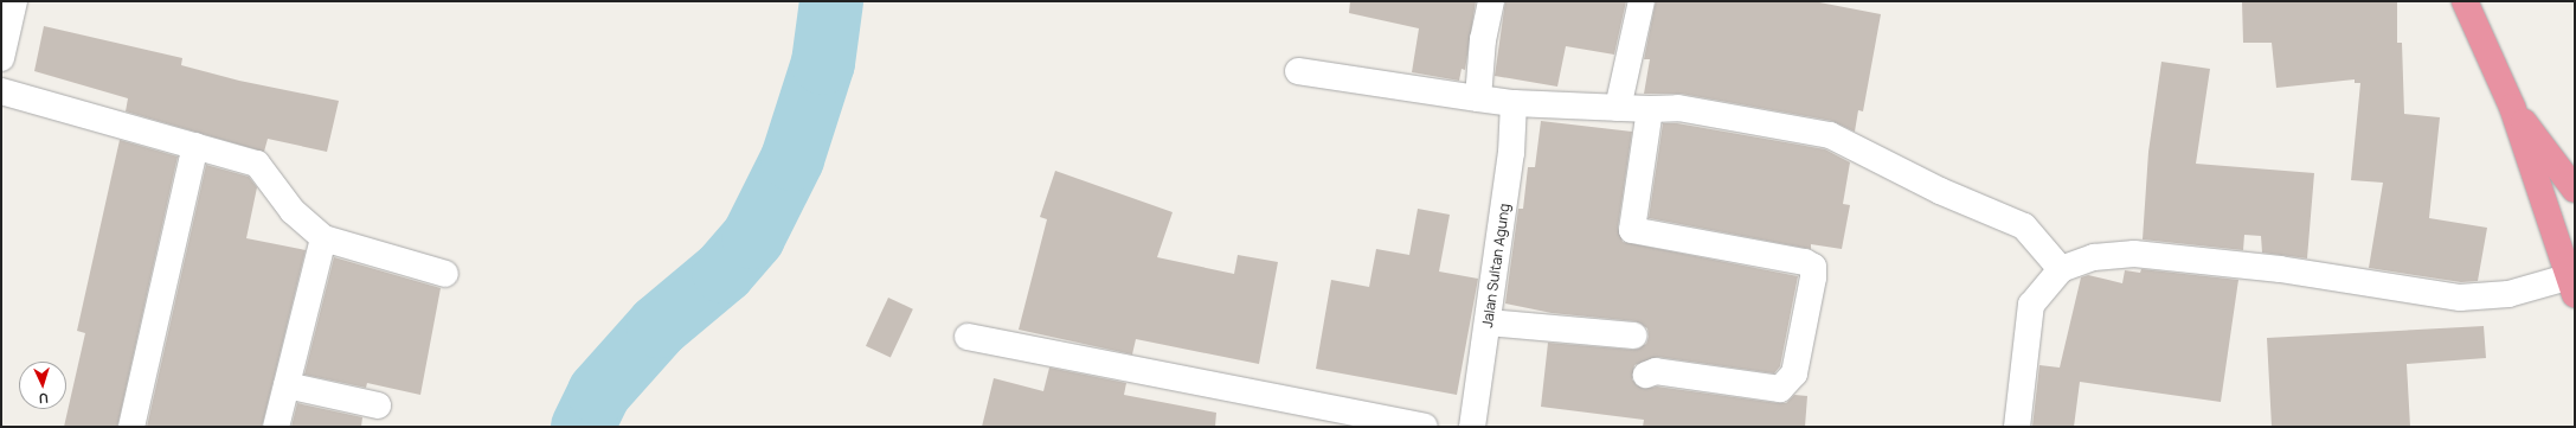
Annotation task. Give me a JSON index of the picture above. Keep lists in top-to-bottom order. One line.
{"streets":{"street":["Jalan Sultan Agung"]},"north":"bottom"}
